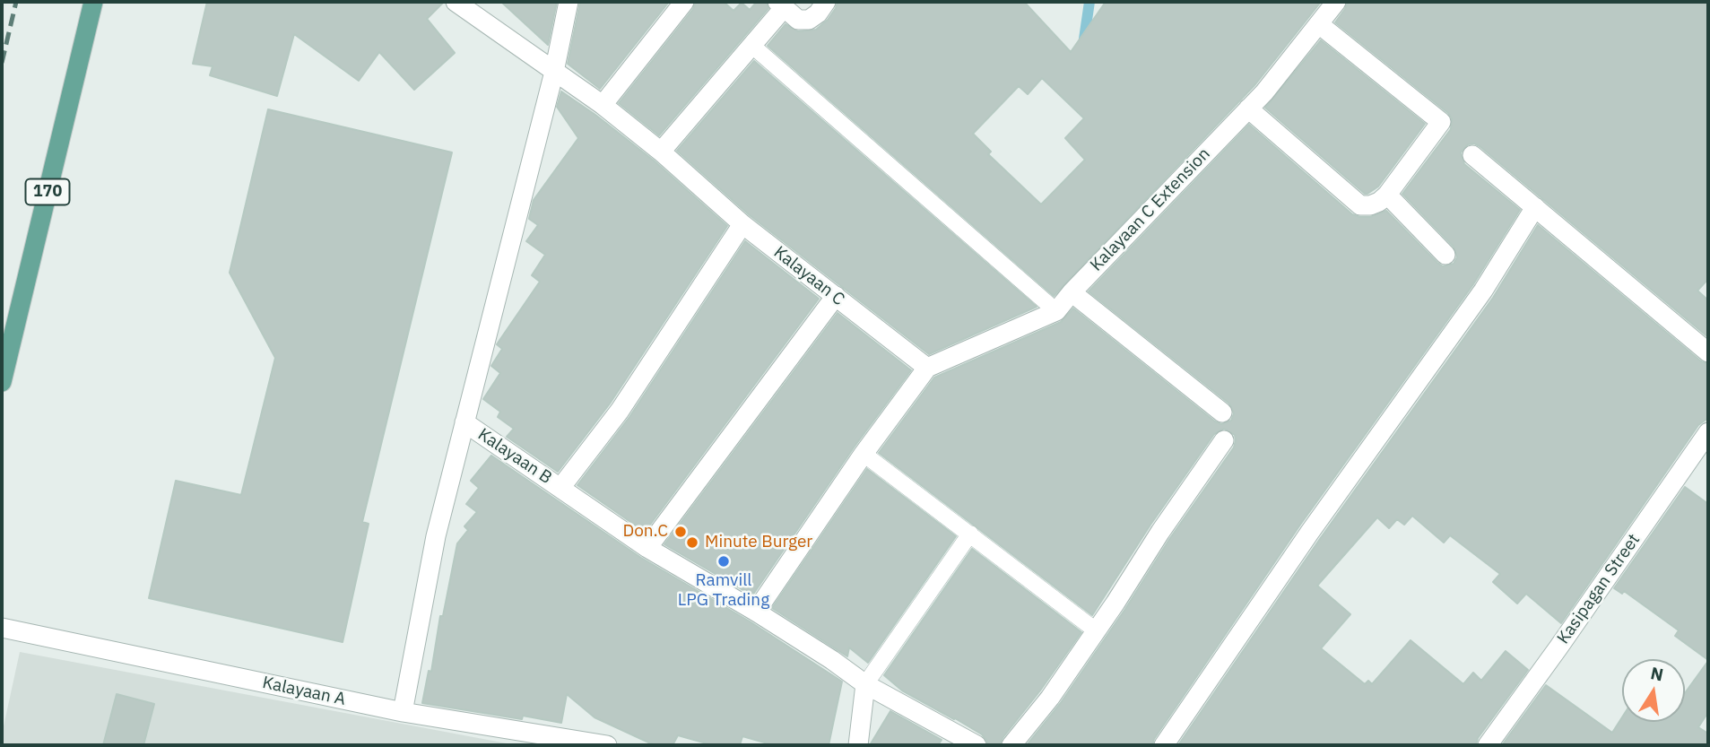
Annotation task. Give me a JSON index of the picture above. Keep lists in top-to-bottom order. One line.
{"streets":{"main road":["170"],"street":["Kalayaan C Extension","Kalayaan C","Kalayaan B","Kasipagan Street","Kalayaan A"]},"crossings":[["Kalayaan C Extension","Kalayaan C"],["Kalayaan C","Kalayaan B"]],"places":["Don.C","Minute Burger","Ramvill LPG Trading"],"north":"top"}
